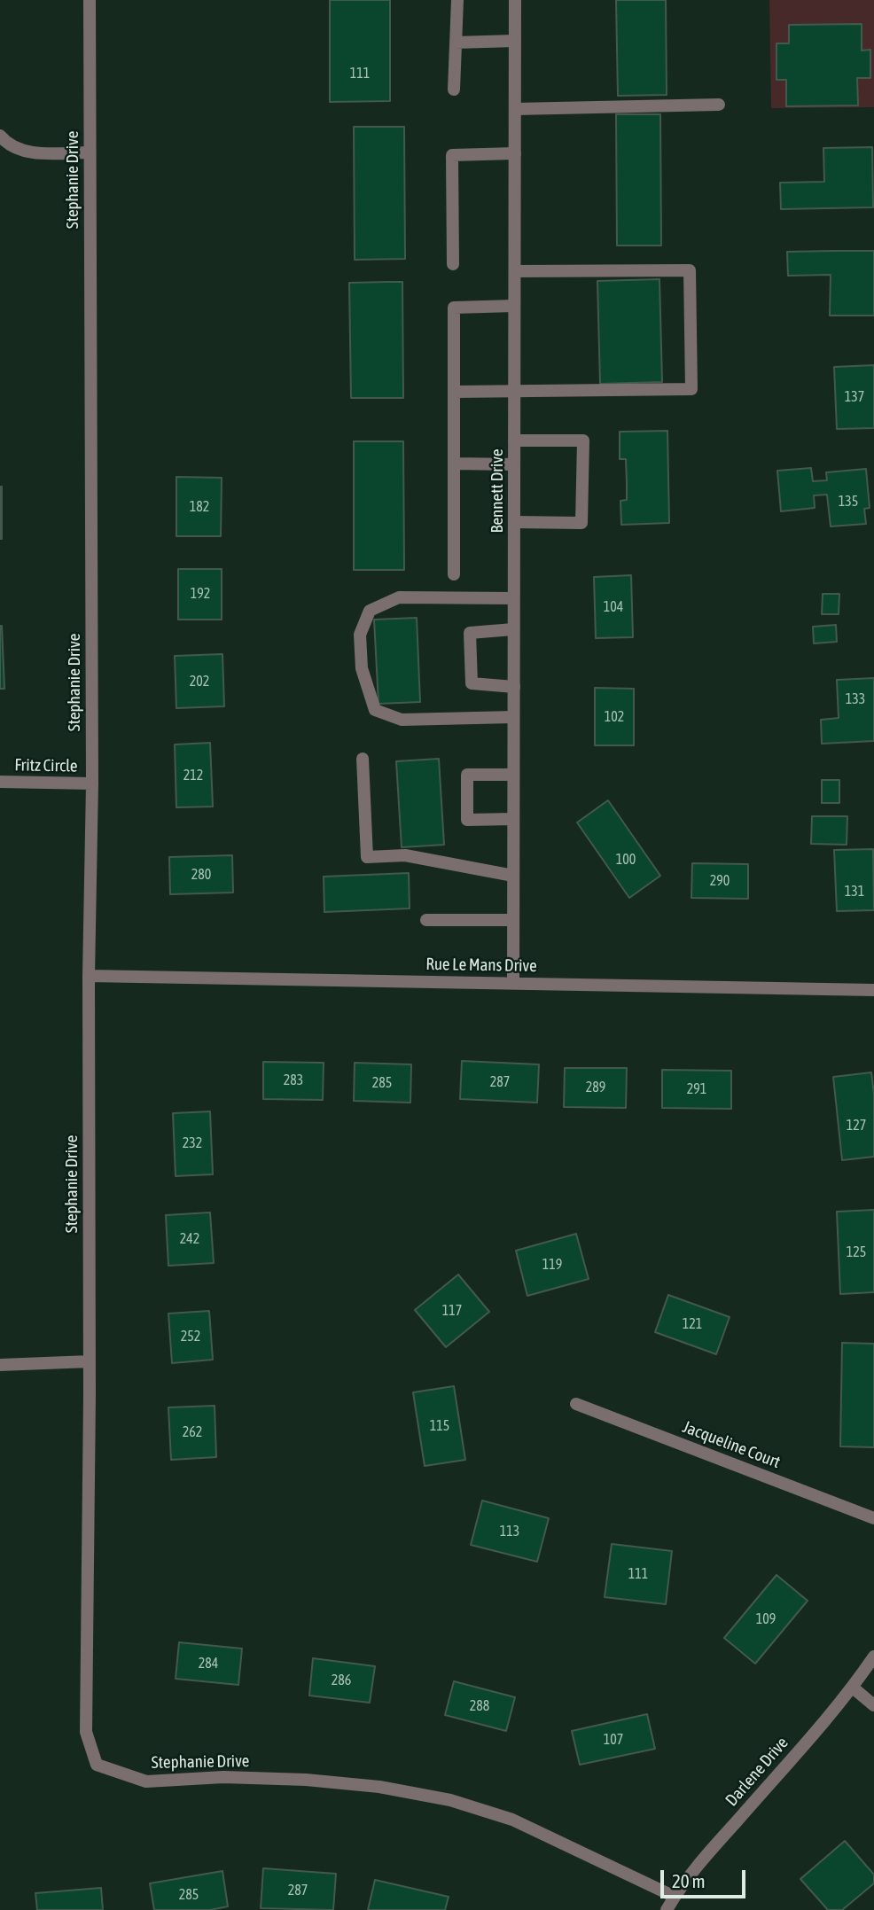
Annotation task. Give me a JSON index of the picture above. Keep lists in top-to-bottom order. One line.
{"streets":{"street":["Stephanie Drive","Bennett Drive","Fritz Circle","Rue Le Mans Drive","Jacqueline Court","Darlene Drive"]},"crossings":[["Stephanie Drive","Fritz Circle"],["Stephanie Drive","Rue Le Mans Drive"],["Stephanie Drive","Darlene Drive"],["Bennett Drive","Rue Le Mans Drive"]],"house_numbers":["111","137","135","182","192","104","202","133","102","212","100","280","290","131","283","287","285","289","291","127","232","242","125","119","117","121","252","115","262","113","111","109","284","286","288","107","287","285"],"scale_bar":"20 m"}
